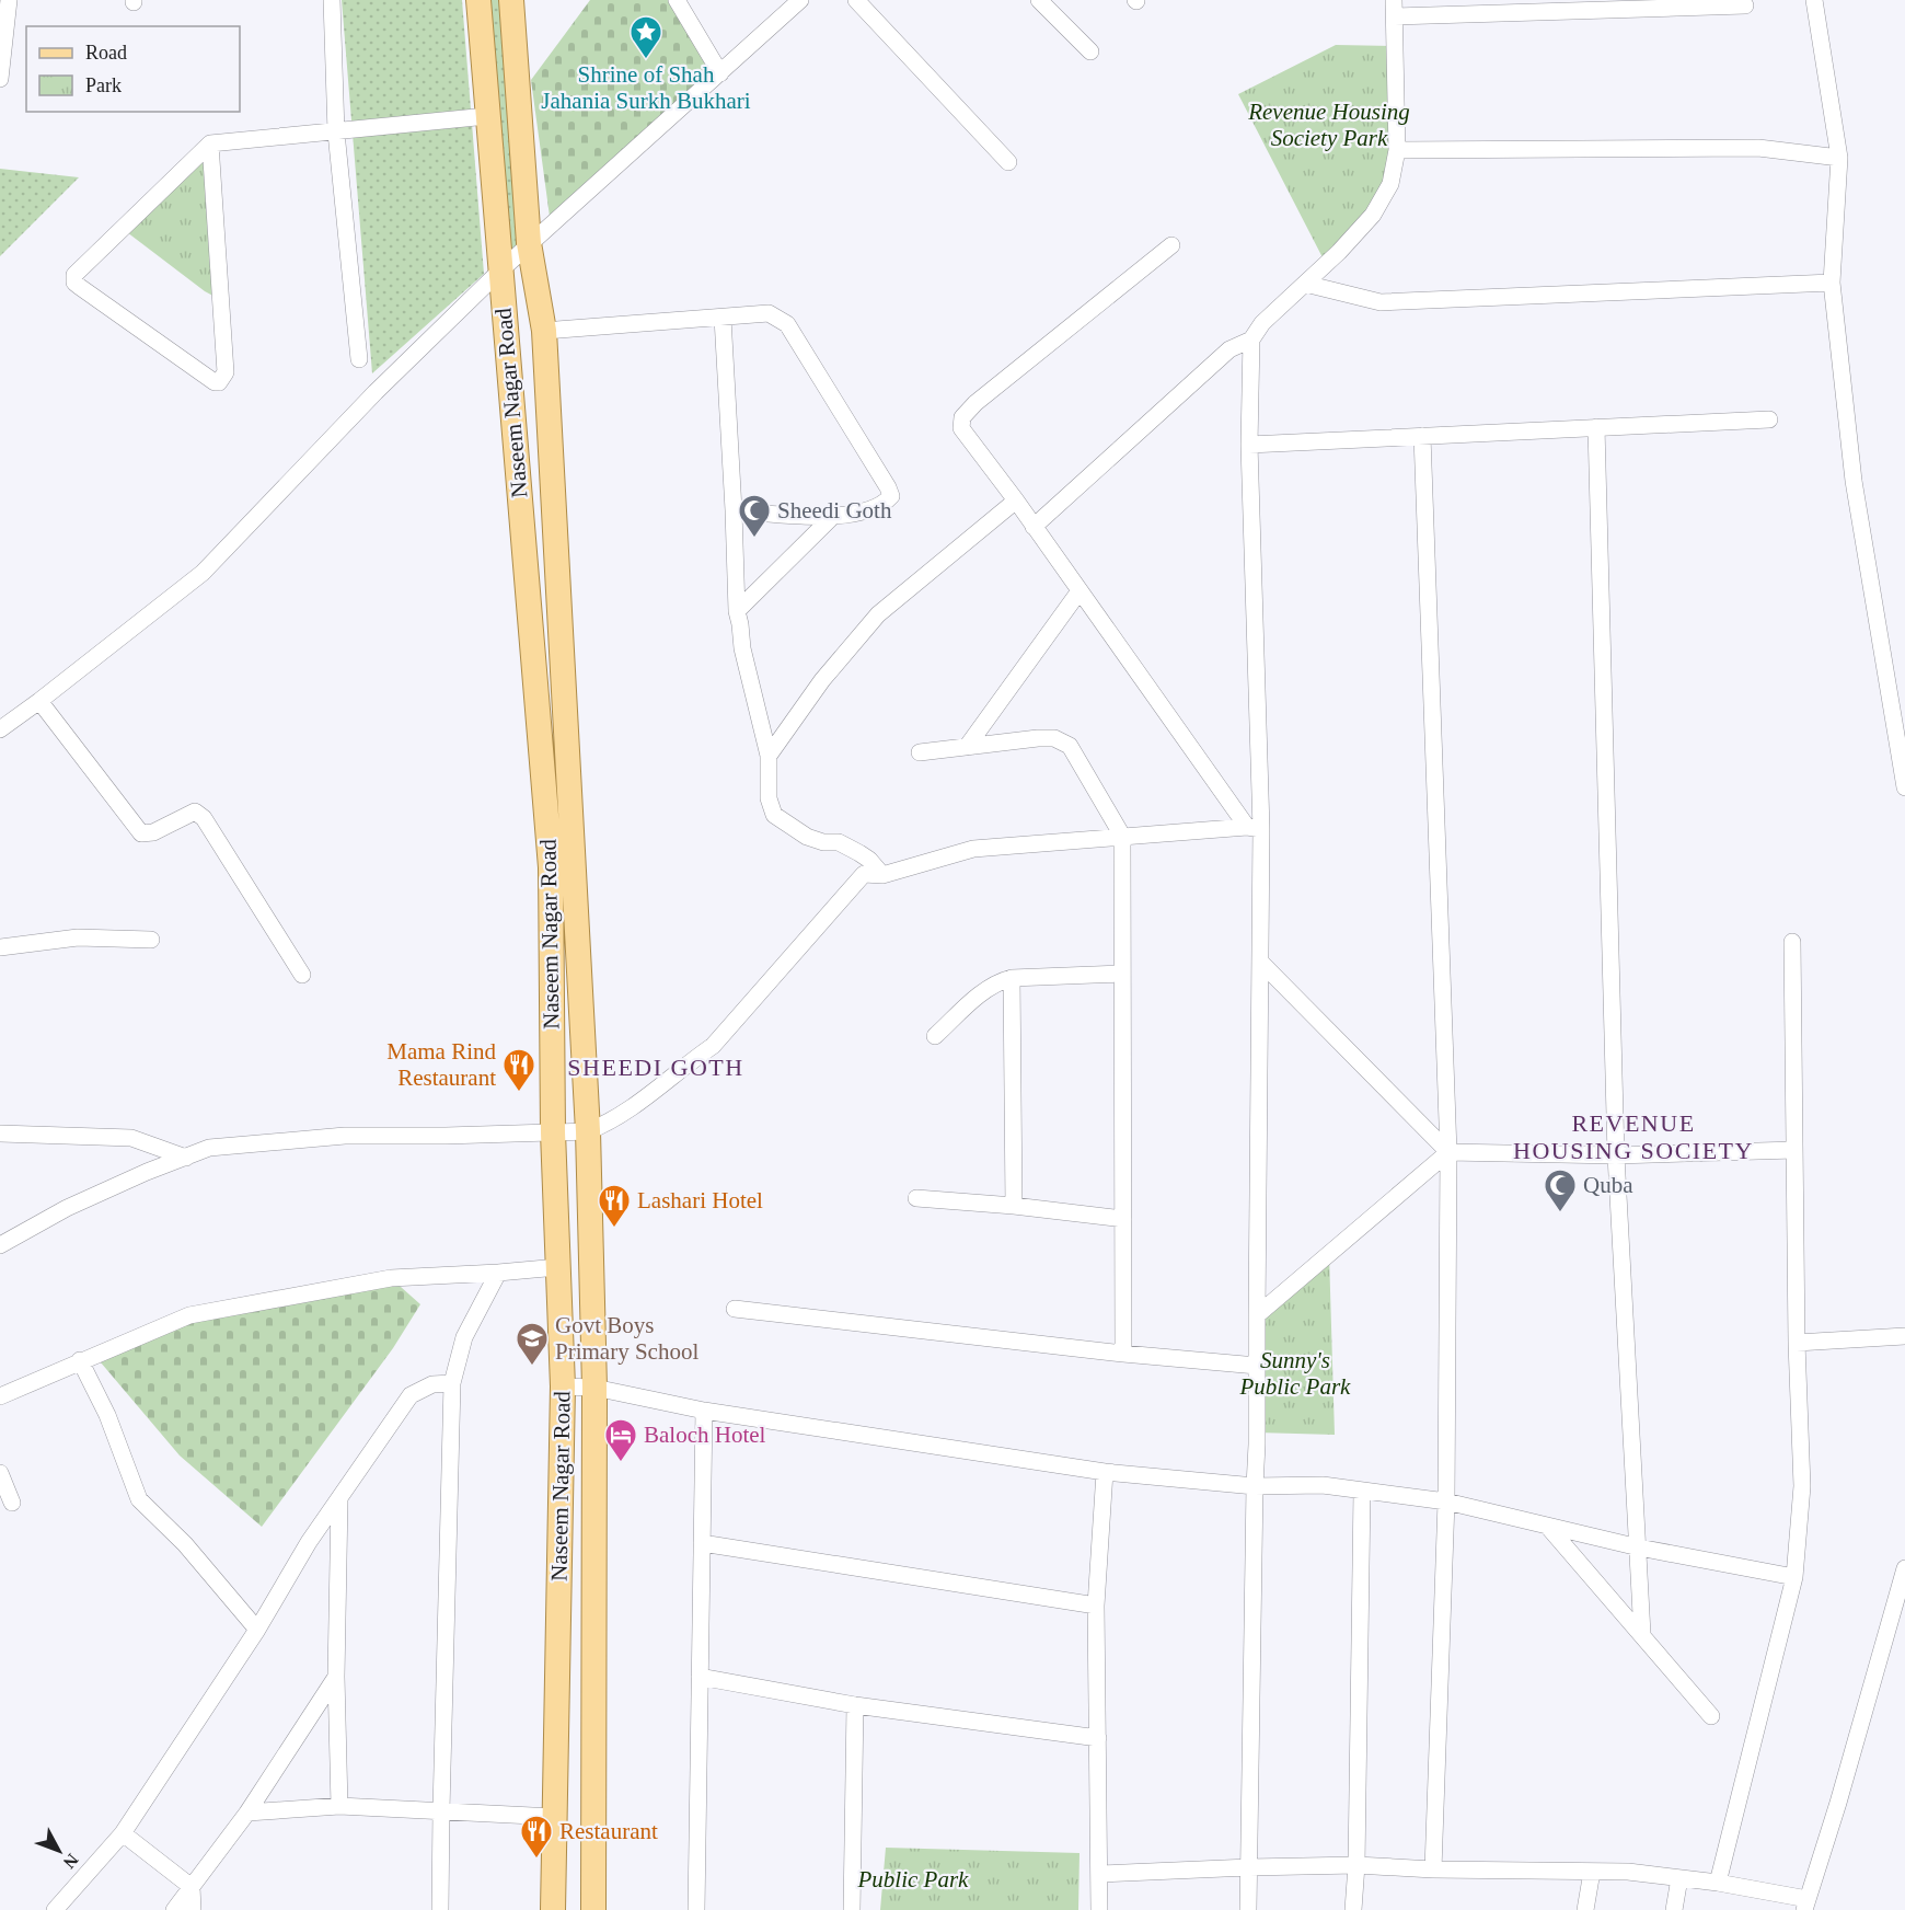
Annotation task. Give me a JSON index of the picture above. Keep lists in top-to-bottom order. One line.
{"streets":{"main road":["Naseem Nagar Road"]},"districts":["SHEEDI GOTH","REVENUE HOUSING SOCIETY"],"parks":["Revenue Housing Society Park","Sunny's Public Park","Public Park"],"places":{"place":["Shrine of Shah Jahania Surkh Bukhari"],"mosque":["Sheedi Goth","Quba"],"restaurant":["Mama Rind Restaurant","Lashari Hotel","Restaurant"],"school or university":["Govt Boys Primary School"],"hotel":["Baloch Hotel"]},"legend":["Road","Park"],"north":"bottom right"}
